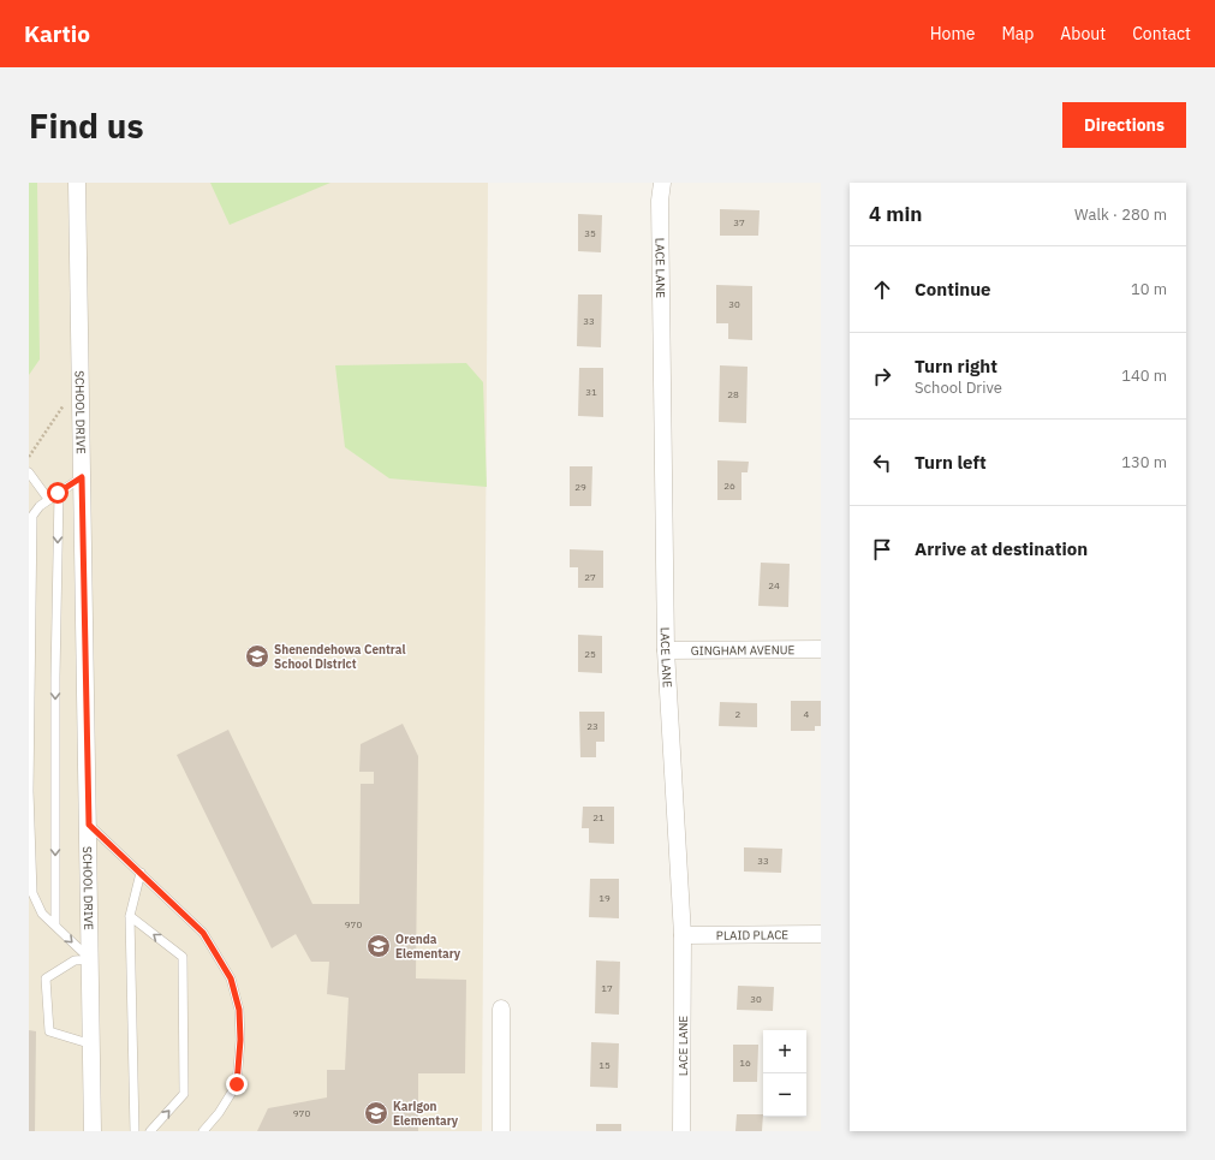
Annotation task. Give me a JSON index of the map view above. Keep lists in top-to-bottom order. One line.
{"streets":{"street":["LACE LANE","SCHOOL DRIVE","GINGHAM AVENUE","PLAID PLACE"]},"crossings":[["LACE LANE","GINGHAM AVENUE"],["LACE LANE","PLAID PLACE"]],"places":{"school or university":["Shenendehowa Central School District","Orenda Elementary","Karigon Elementary"]},"house_numbers":["37","35","30","33","31","28","26","29","27","24","25","2","4","23","21","33","19","970","17","30","16","15","970"],"page":{"header":"Kartio","nav":["Home","Map","About","Contact"],"buttons":"Directions","title":"Find us","heading":["4 min","Walk · 280 m"],"list":[["Continue","10 m"],["Turn right","School Drive","140 m"],["Turn left","130 m"],"Arrive at destination"],"map_buttons":["+","−"]}}
